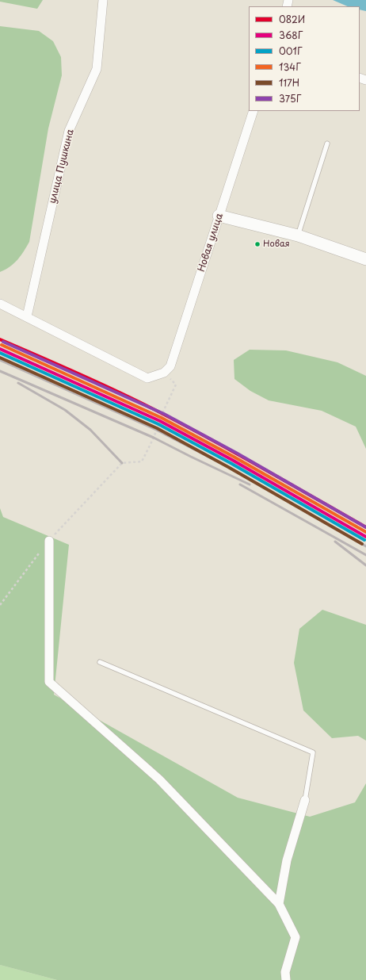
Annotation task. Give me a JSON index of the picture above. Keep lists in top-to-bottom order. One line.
{"streets":{"street":["улица Пушкина","Новая улица"]},"places":["Новая"],"lines":["transit line 082И","transit line 375Г","transit line 134Г","transit line 368Г","transit line 001Г","transit line 117Н"],"legend":["082И","368Г","001Г","134Г","117Н","375Г"]}
